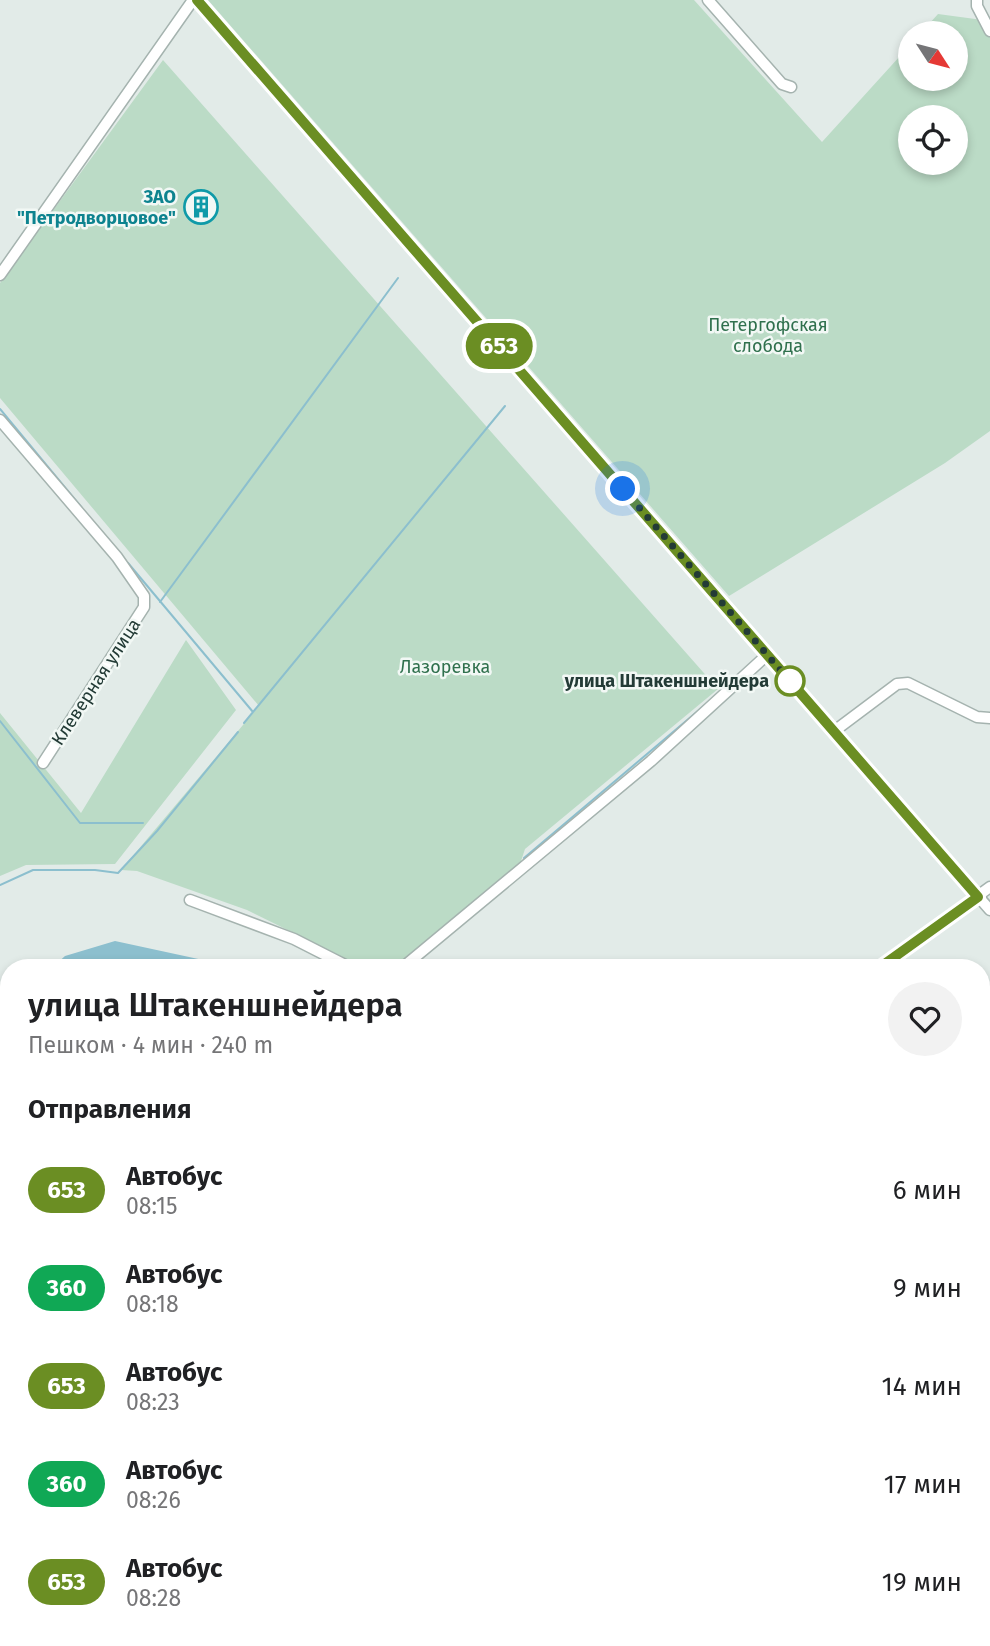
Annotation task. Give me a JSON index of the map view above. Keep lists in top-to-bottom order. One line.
{"streets":{"street":["Клеверная улица"]},"parks":["Петергофская слобода","Лазоревка"],"places":{"building":["ЗАО \"Петродворцовое\""],"other":["улица Штакеншнейдера"]},"lines":["bus line 653"],"north":"bottom right","page":{"on_map":"653","heading":[["улица Штакеншнейдера","Пешком · 4 мин · 240 m"],"Отправления"],"list":[{"mark":"653","name":"Автобус","note":"08:15","value":"6 мин"},{"mark":"360","name":"Автобус","note":"08:18","value":"9 мин"},{"mark":"653","name":"Автобус","note":"08:23","value":"14 мин"},{"mark":"360","name":"Автобус","note":"08:26","value":"17 мин"},{"mark":"653","name":"Автобус","note":"08:28","value":"19 мин"}]}}
